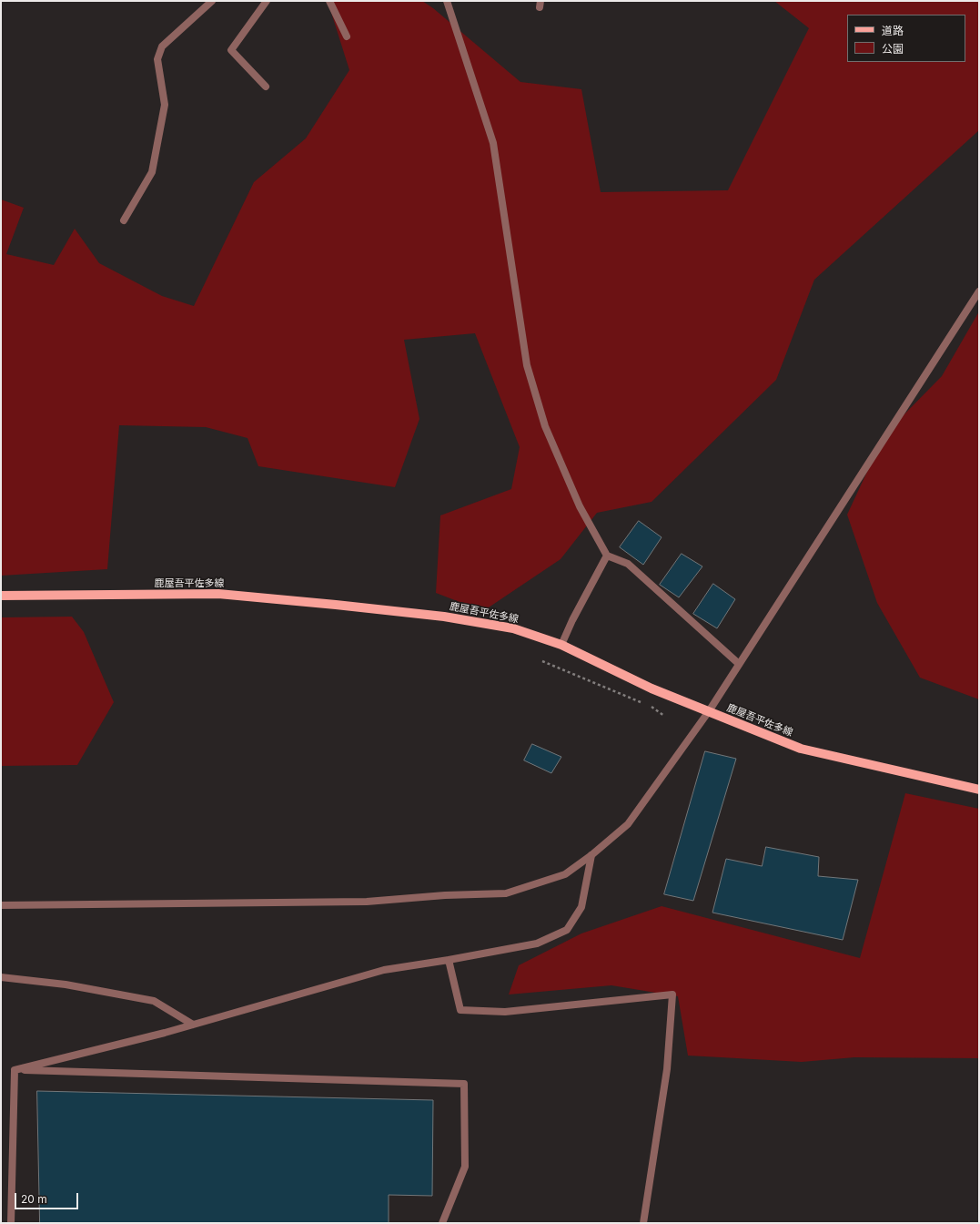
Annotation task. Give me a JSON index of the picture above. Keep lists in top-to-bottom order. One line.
{"streets":{"main road":["鹿屋吾平佐多線"]},"legend":["道路","公園"],"scale_bar":"20 m"}
